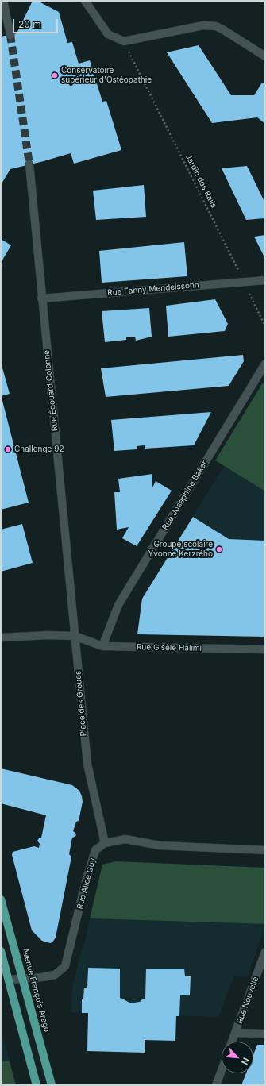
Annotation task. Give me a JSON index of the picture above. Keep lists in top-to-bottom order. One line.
{"streets":{"main road":["Avenue François Arago"],"street":["Rue Fanny Mendelssohn","Rue Édouard Colonne","Rue Joséphine Baker","Rue Gisèle Halimi","Place des Groues","Rue Alice Guy","Rue Nouvelle"],"path":["Jardin des Rails"]},"crossings":[["Jardin des Rails","Rue Fanny Mendelssohn"],["Rue Fanny Mendelssohn","Rue Édouard Colonne"],["Rue Édouard Colonne","Rue Gisèle Halimi"],["Rue Édouard Colonne","Place des Groues"],["Rue Joséphine Baker","Rue Gisèle Halimi"],["Rue Gisèle Halimi","Place des Groues"],["Place des Groues","Rue Alice Guy"],["Rue Alice Guy","Avenue François Arago"]],"places":["Conservatoire supérieur d'Ostéopathie","Challenge 92","Groupe scolaire Yvonne Kerzrého"],"scale_bar":"20 m","north":"bottom right"}
